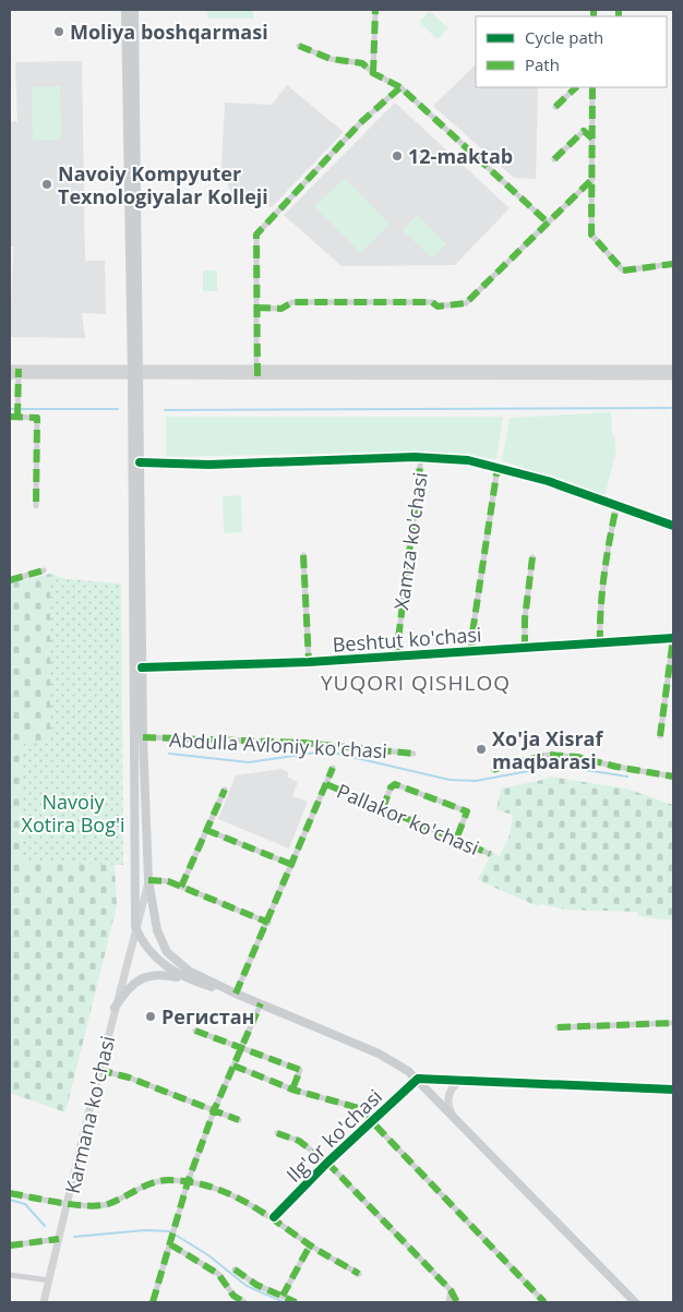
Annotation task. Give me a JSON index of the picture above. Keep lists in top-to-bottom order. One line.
{"streets":{"main road":["Karmana ko'chasi"],"street":["Xamza ko'chasi","Beshtut ko'chasi","Abdulla Avloniy ko'chasi","Pallakor ko'chasi","Ilg'or ko'chasi"]},"crossings":[["Xamza ko'chasi","Beshtut ko'chasi"]],"districts":["YUQORI QISHLOQ"],"parks":["Navoiy Xotira Bog'i"],"places":["Moliya boshqarmasi","12-maktab","Navoiy Kompyuter Texnologiyalar Kolleji","Xo'ja Xisraf maqbarasi","Регистан"],"legend":["Cycle path","Path"]}
